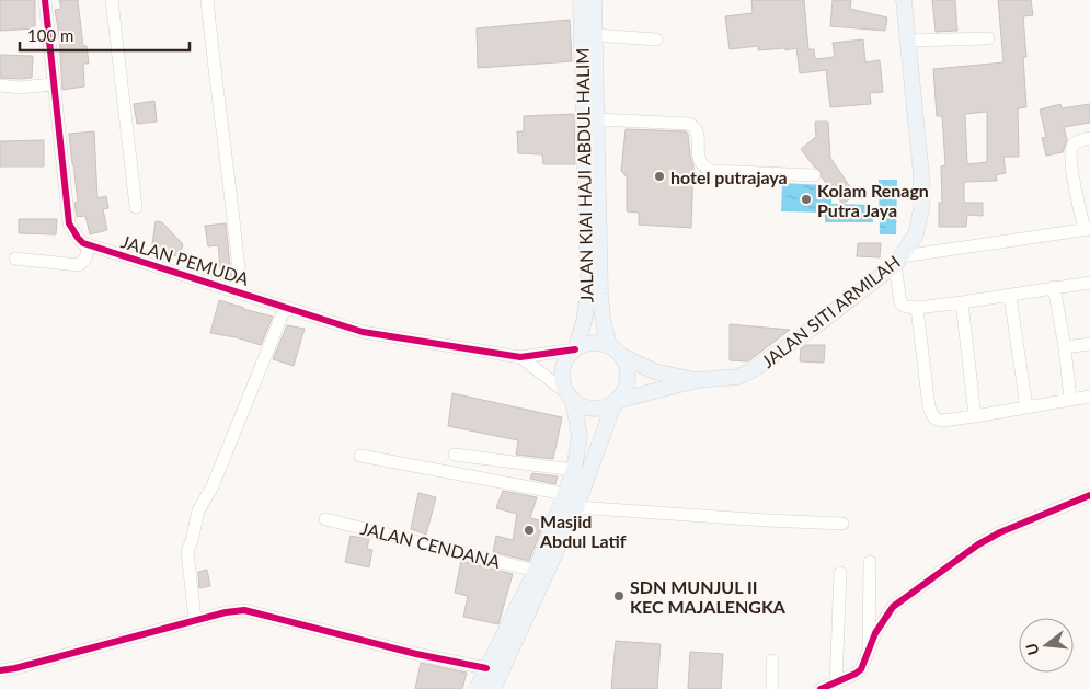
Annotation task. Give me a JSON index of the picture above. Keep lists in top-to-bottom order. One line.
{"streets":{"main road":["JALAN KIAI HAJI ABDUL HALIM","JALAN SITI ARMILAH"],"street":["JALAN PEMUDA","JALAN CENDANA"]},"places":["hotel putrajaya","Kolam Renagn Putra Jaya","Masjid Abdul Latif","SDN MUNJUL II KEC MAJALENGKA"],"scale_bar":"100 m","north":"left"}
